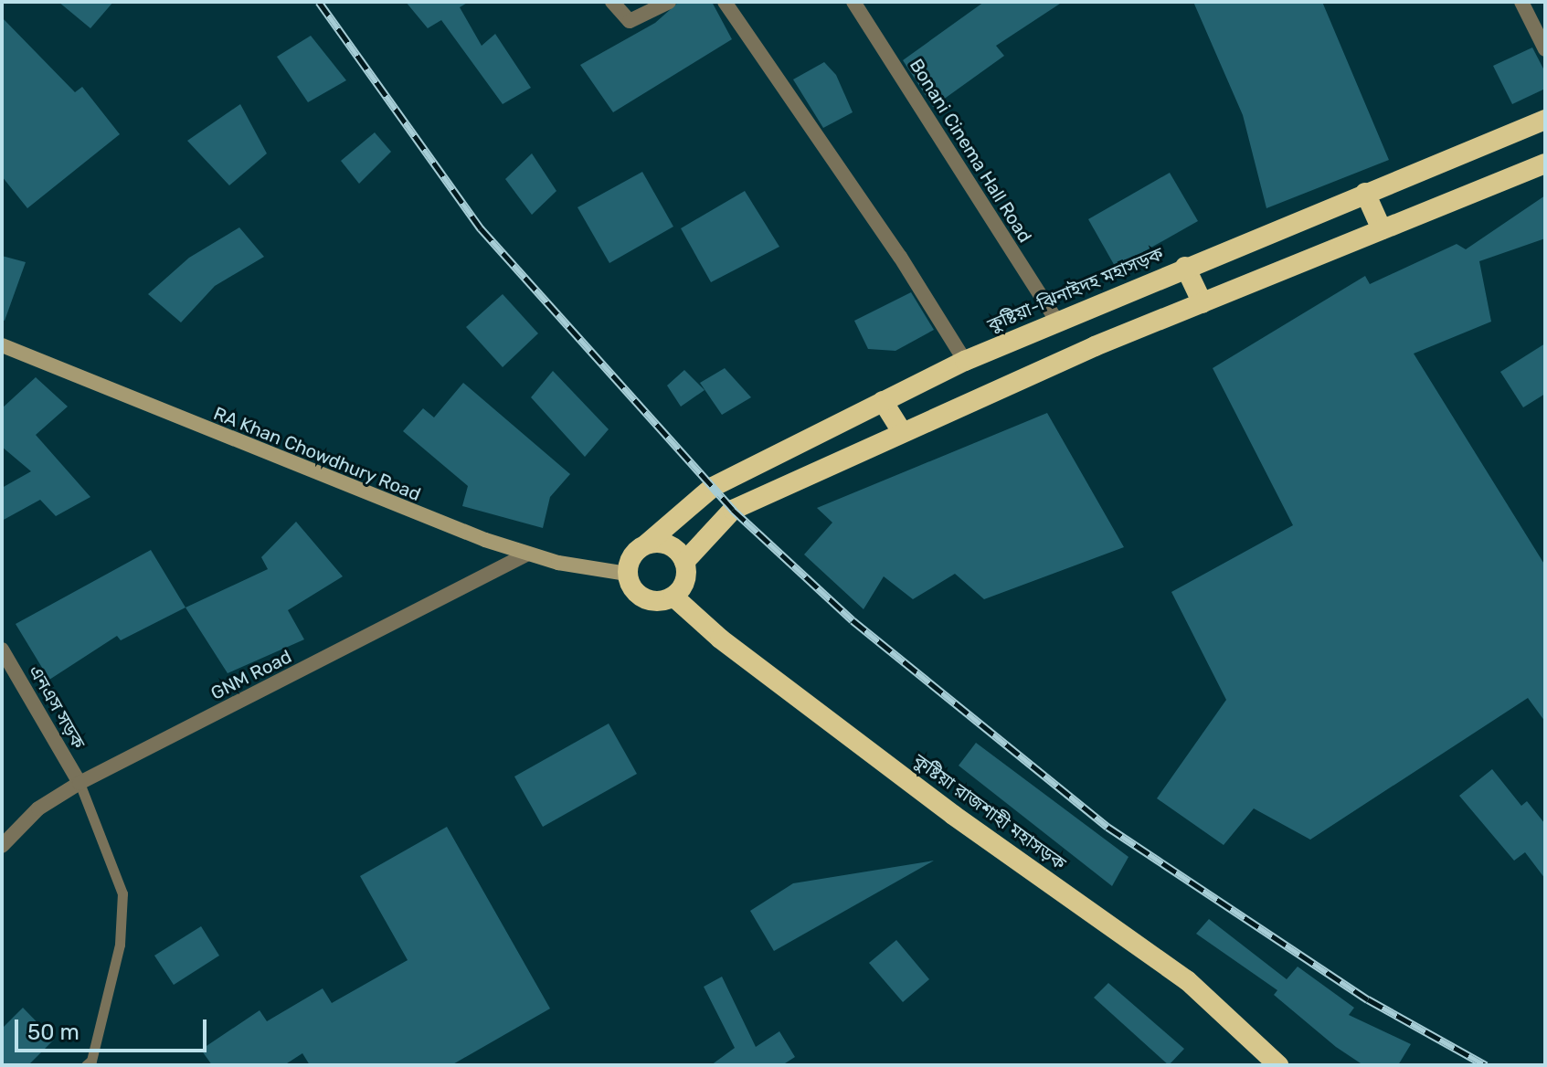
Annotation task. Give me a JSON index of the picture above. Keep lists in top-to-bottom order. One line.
{"streets":{"highway":["কুষ্টিয়া-ঝিনাইদহ মহাসড়ক","কুষ্টিয়া রাজশাহী মহাসড়ক"],"main road":["RA Khan Chowdhury Road"],"street":["Bonani Cinema Hall Road","GNM Road","এনএস সড়ক"]},"crossings":[["Bonani Cinema Hall Road","কুষ্টিয়া-ঝিনাইদহ মহাসড়ক"],["কুষ্টিয়া-ঝিনাইদহ মহাসড়ক","RA Khan Chowdhury Road"],["কুষ্টিয়া-ঝিনাইদহ মহাসড়ক","কুষ্টিয়া রাজশাহী মহাসড়ক"],["RA Khan Chowdhury Road","GNM Road"],["RA Khan Chowdhury Road","কুষ্টিয়া রাজশাহী মহাসড়ক"],["GNM Road","এনএস সড়ক"]],"scale_bar":"50 m"}
